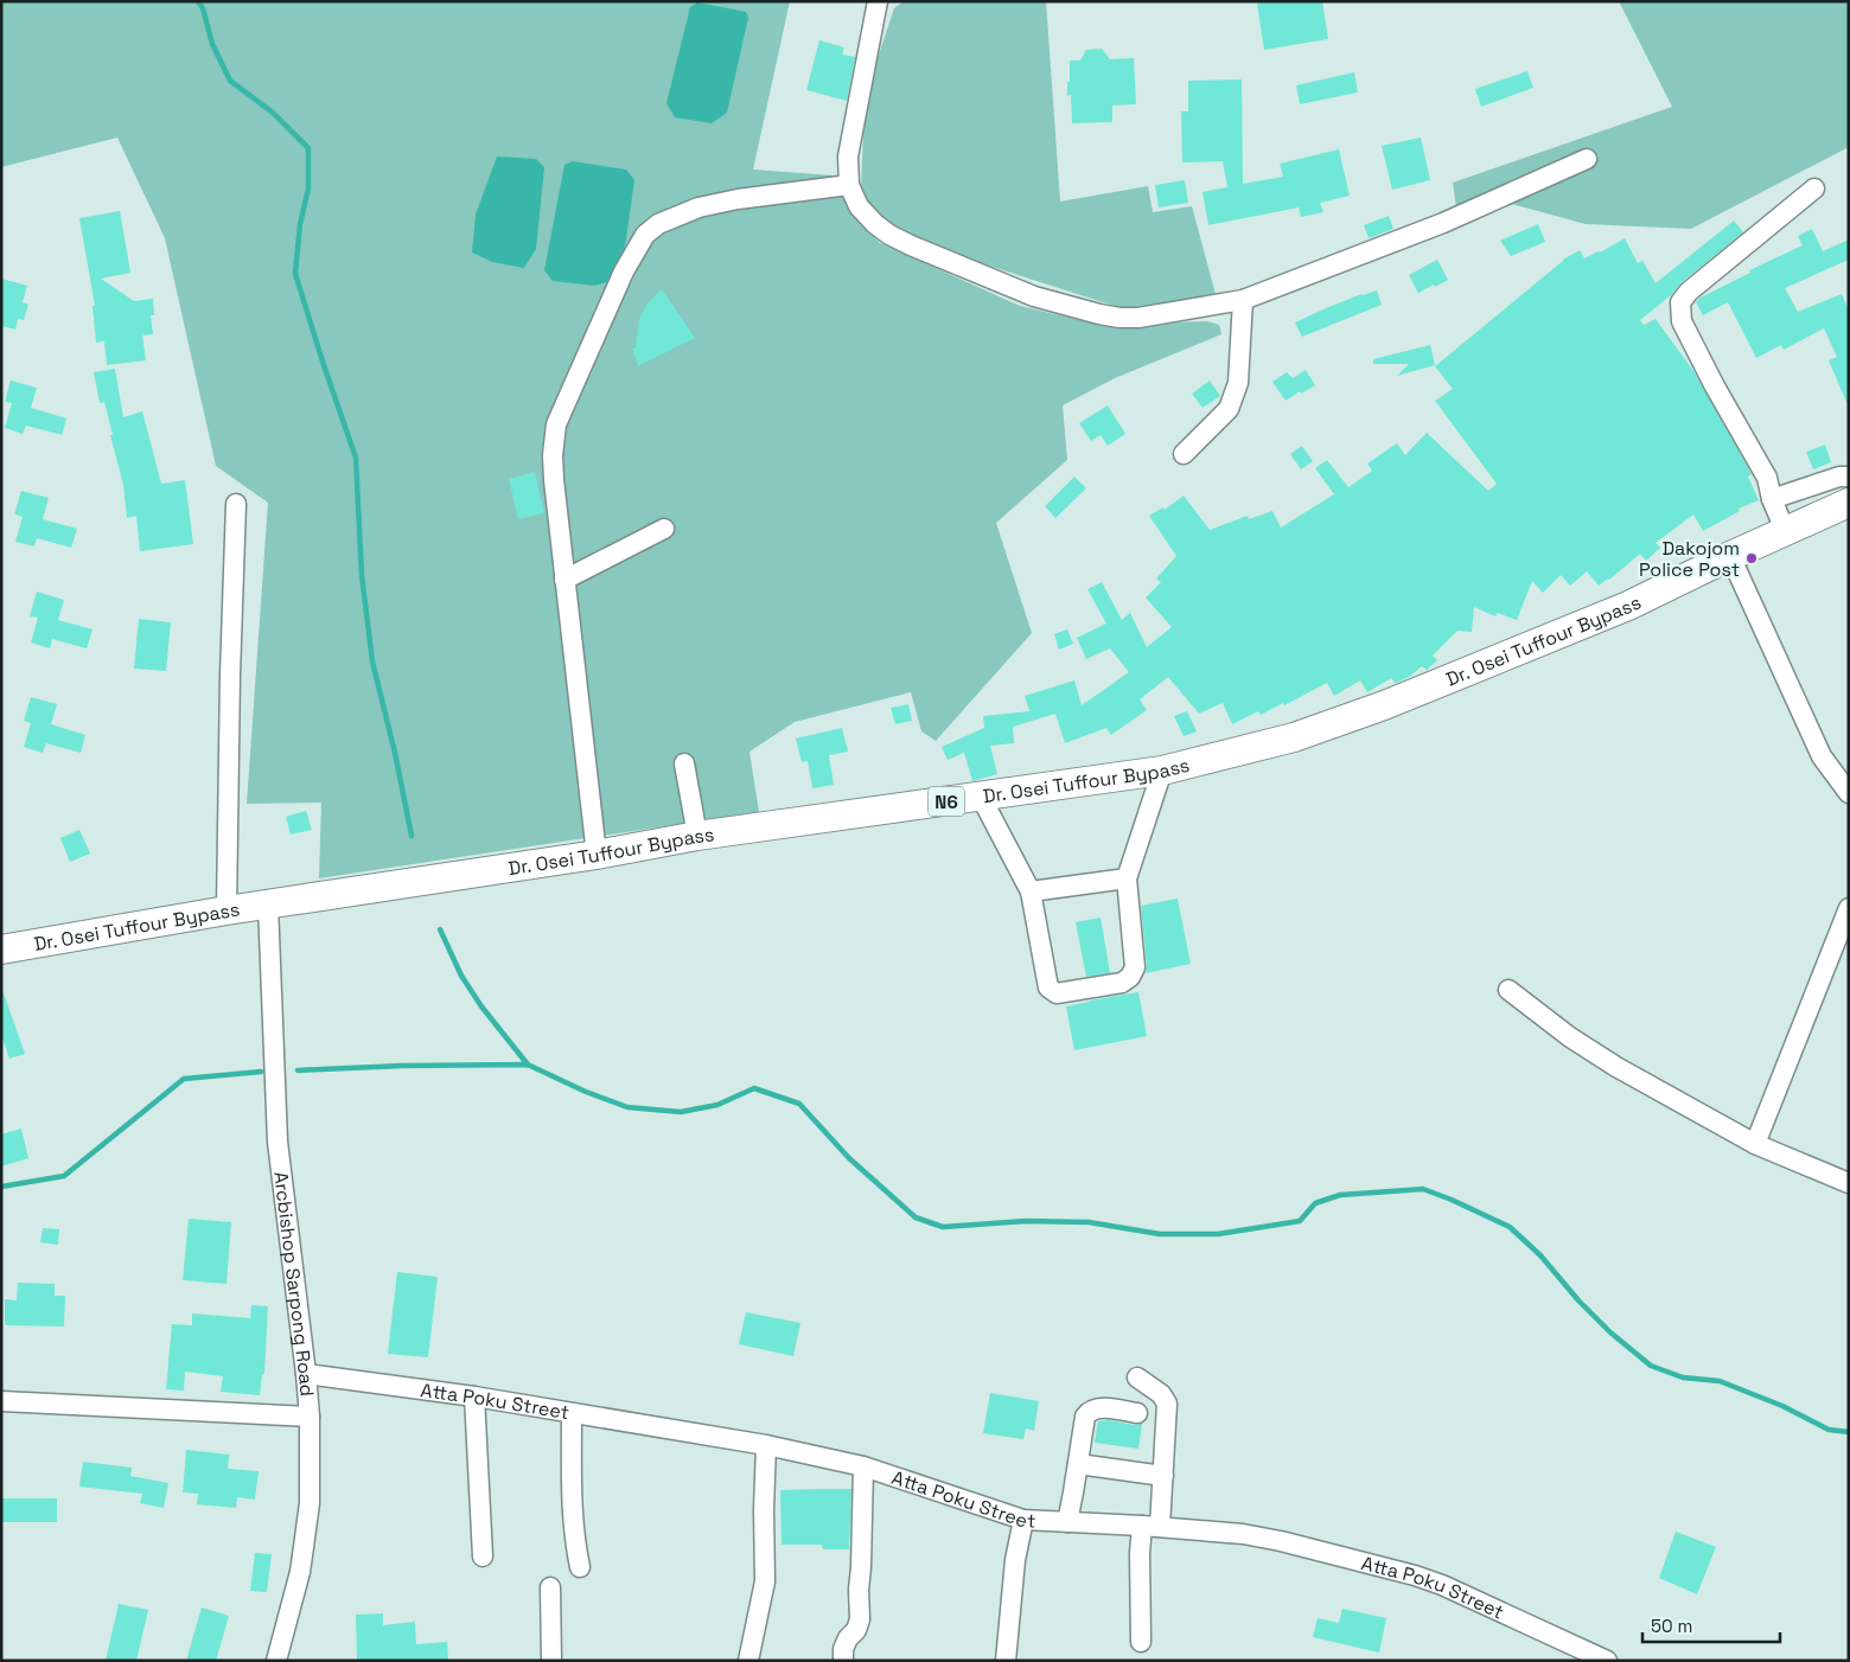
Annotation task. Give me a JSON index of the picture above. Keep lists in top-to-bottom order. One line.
{"streets":{"highway":["Dr. Osei Tuffour Bypass","N6"],"street":["Arcbishop Sarpong Road","Atta Poku Street"]},"crossings":[["Dr. Osei Tuffour Bypass","Arcbishop Sarpong Road"],["Arcbishop Sarpong Road","Atta Poku Street"]],"places":["Dakojom Police Post"],"scale_bar":"50 m"}
